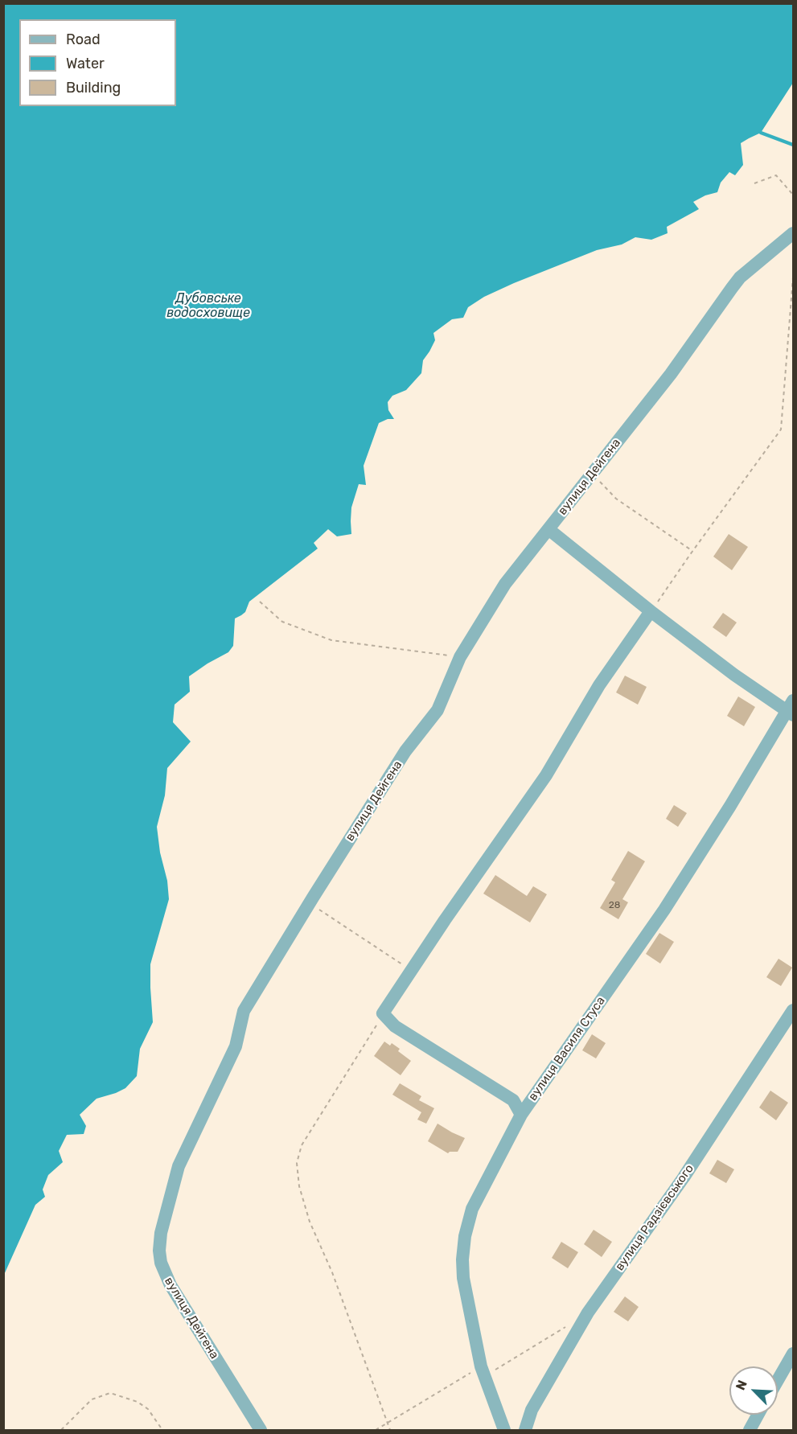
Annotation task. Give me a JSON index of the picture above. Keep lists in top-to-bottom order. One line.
{"streets":{"street":["вулиця Дейгена","вулиця Василя Стуса","вулиця Радзієвського"]},"water":["Дубовське водосховище"],"house_numbers":["28"],"legend":["Road","Water","Building"],"north":"top left"}
